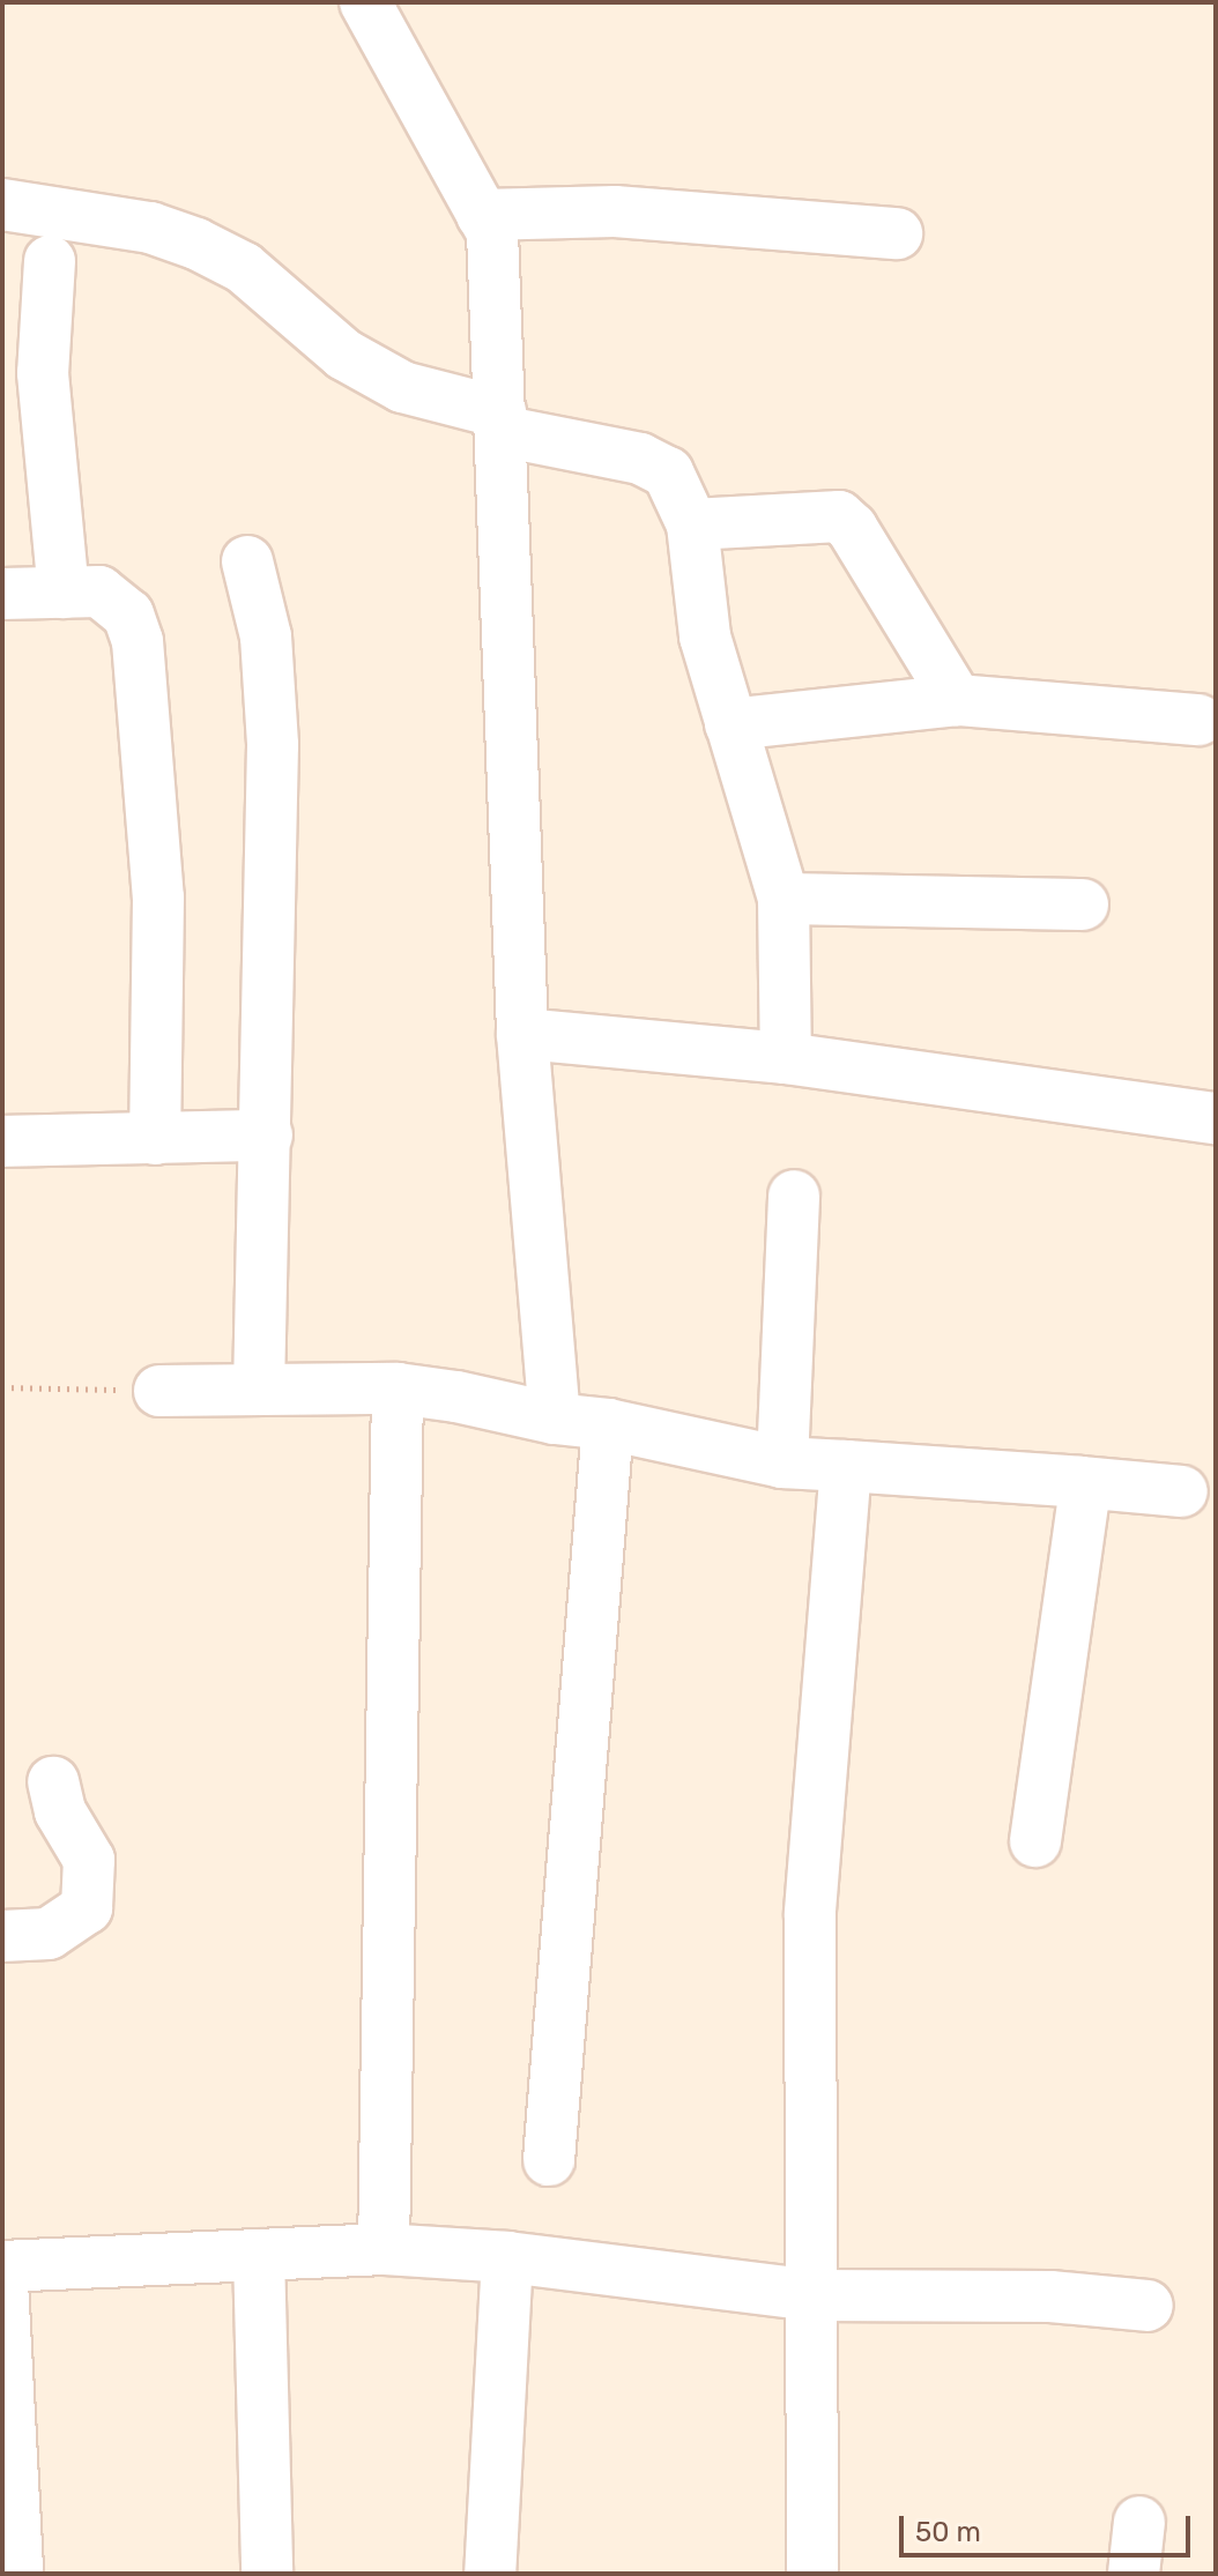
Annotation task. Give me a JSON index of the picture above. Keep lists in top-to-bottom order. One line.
{"scale_bar":"50 m"}
